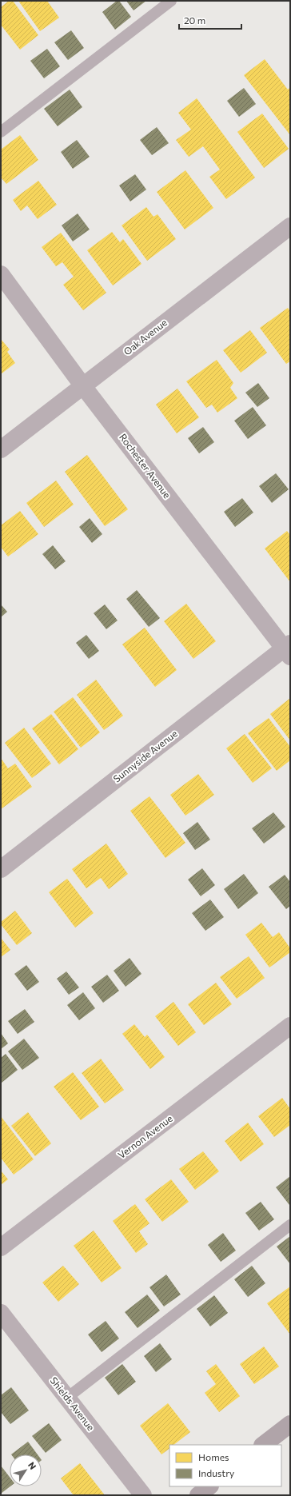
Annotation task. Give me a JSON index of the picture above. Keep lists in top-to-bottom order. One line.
{"streets":{"street":["Oak Avenue","Rochester Avenue","Sunnyside Avenue","Vernon Avenue","Shields Avenue"]},"crossings":[["Oak Avenue","Rochester Avenue"],["Rochester Avenue","Sunnyside Avenue"]],"legend":["Homes","Industry"],"scale_bar":"20 m","north":"top right"}
